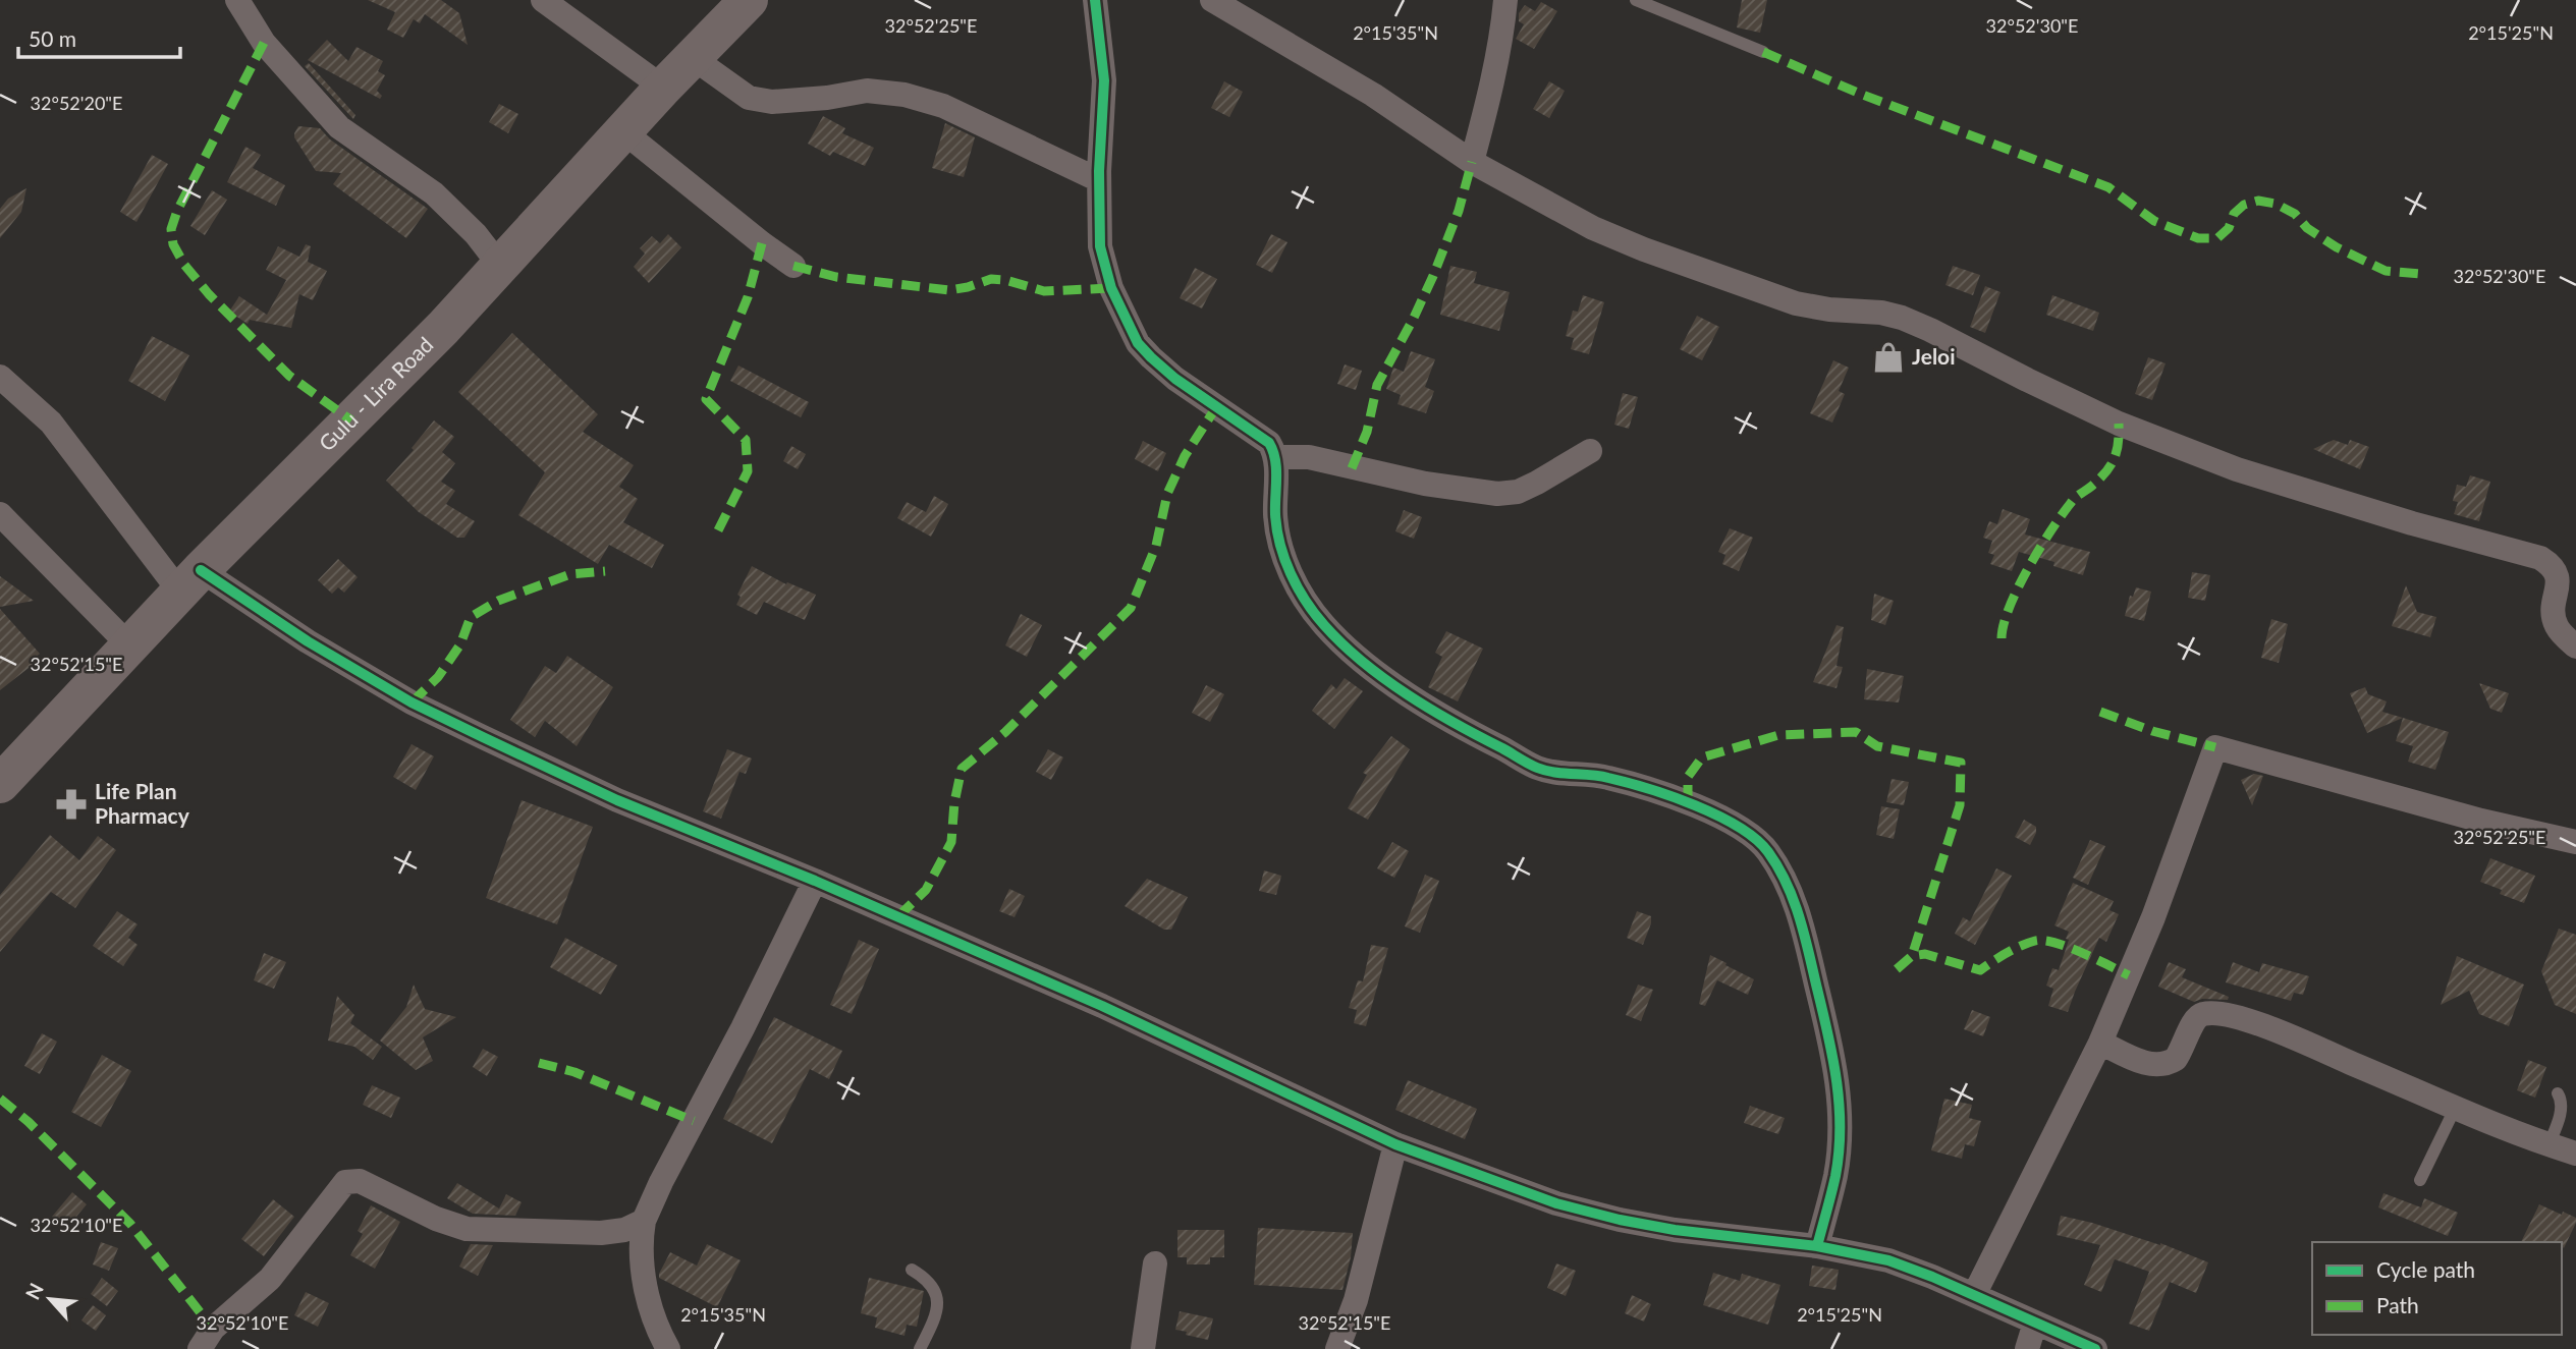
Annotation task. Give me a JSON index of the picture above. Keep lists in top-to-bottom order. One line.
{"streets":{"main road":["Gulu - Lira Road"]},"places":{"shop":["Jeloi"],"pharmacy":["Life Plan Pharmacy"]},"legend":["Cycle path","Path"],"scale_bar":"50 m","north":"top left","coordinates":["32°52'25\"E","32°52'30\"E","2°15'35\"N","2°15'25\"N","32°52'20\"E","32°52'15\"E","32°52'10\"E"]}
